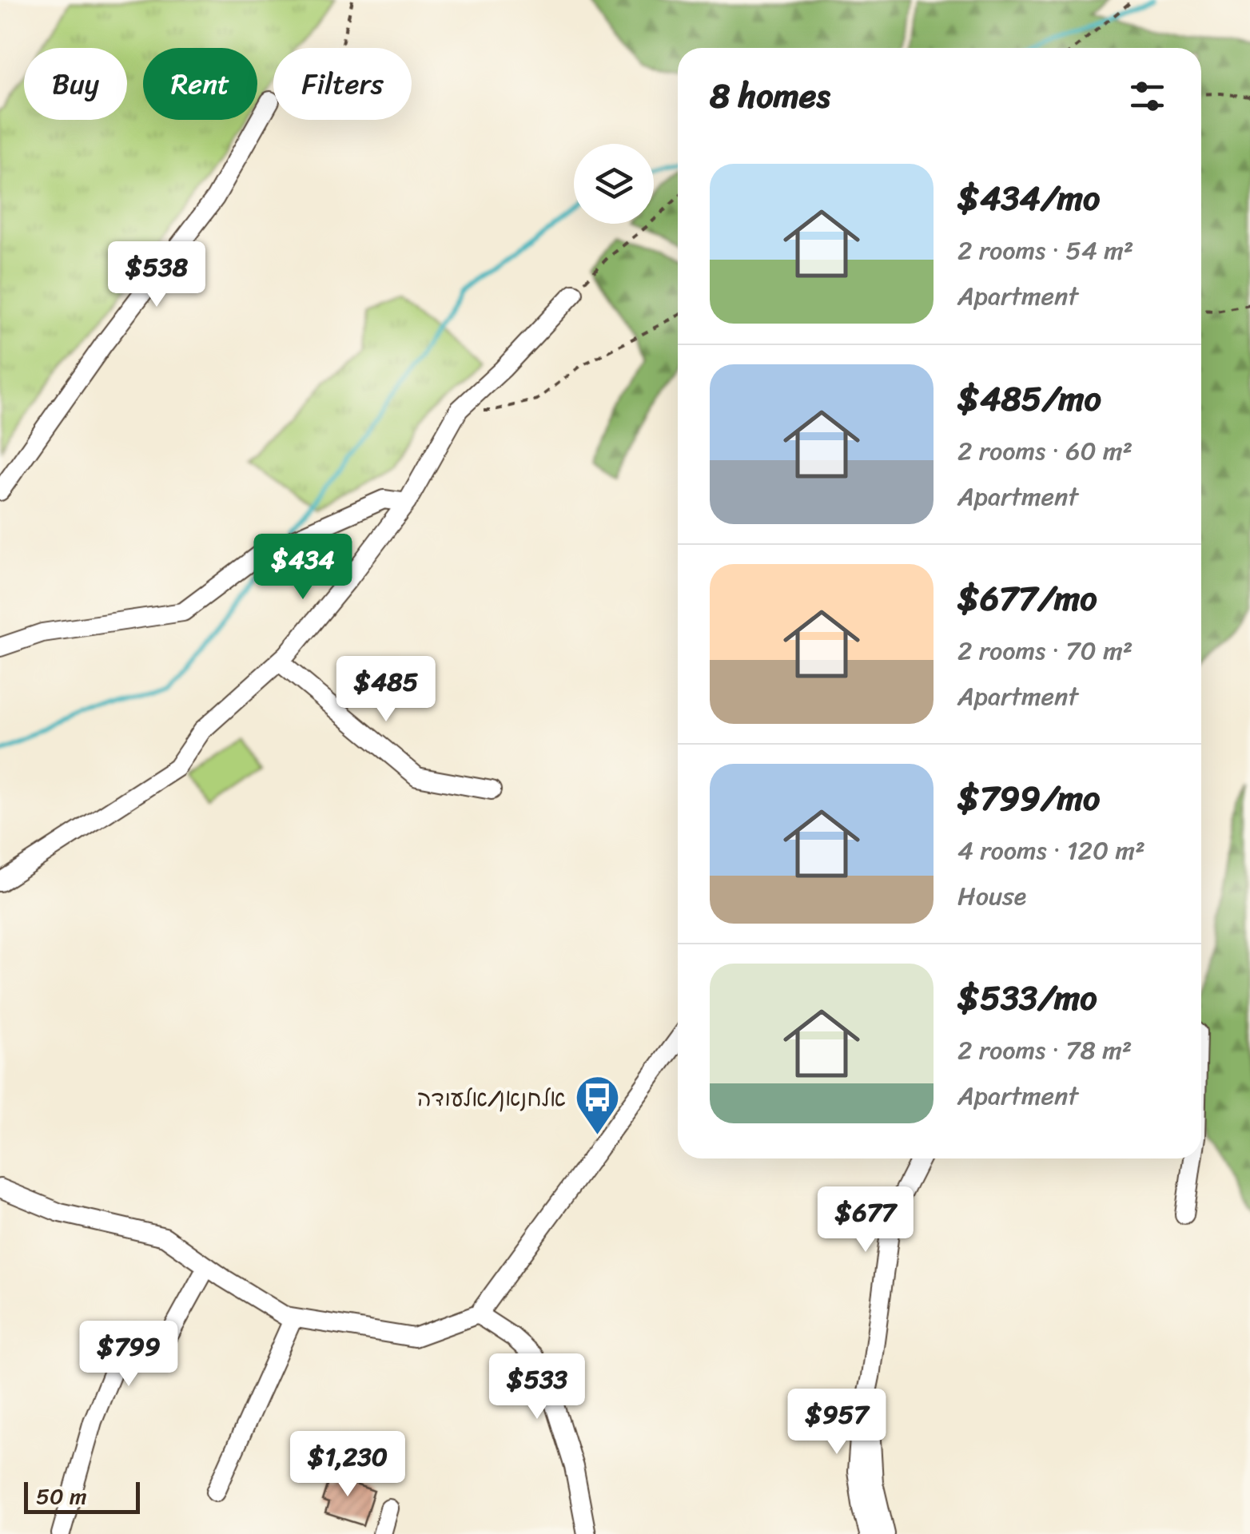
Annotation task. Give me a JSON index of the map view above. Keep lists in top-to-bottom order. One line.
{"places":{"bus stop":["אלחנאן/אלעודה"]},"scale_bar":"50 m","page":{"chip":["Buy","Rent","Filters"],"heading":"8 homes","list":[{"name":"$434/mo","note":"2 rooms · 54 m² · Apartment"},{"name":"$485/mo","note":"2 rooms · 60 m² · Apartment"},{"name":"$677/mo","note":"2 rooms · 70 m² · Apartment"},{"name":"$799/mo","note":"4 rooms · 120 m² · House"},{"name":"$533/mo","note":"2 rooms · 78 m² · Apartment"}],"price":["$538","$434","$485","$677","$799","$533","$957","$1,230"],"scale":"50 m"}}
